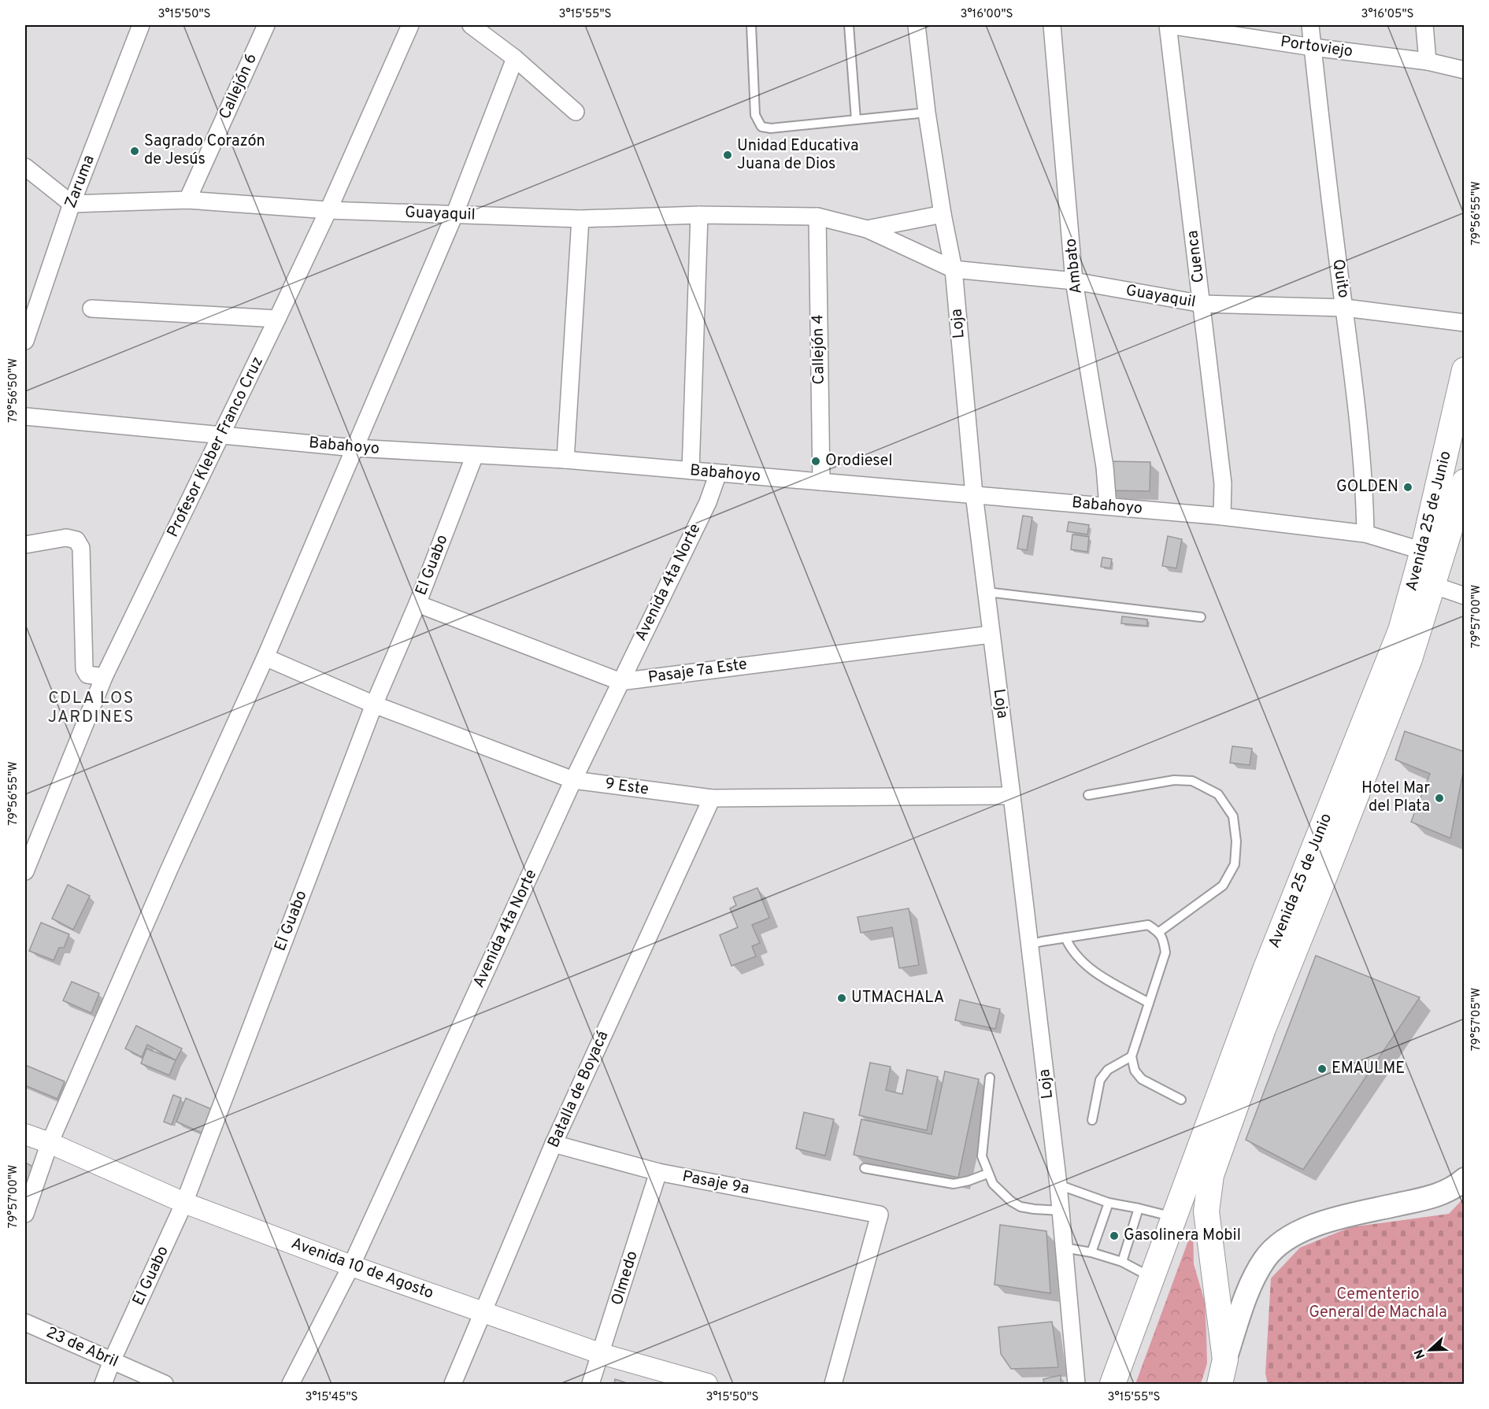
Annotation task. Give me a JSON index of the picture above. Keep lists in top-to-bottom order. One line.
{"streets":{"main road":["Avenida 25 de Junio"],"street":["Portoviejo","Callejón 6","Zaruma","Guayaquil","Cuenca","Ambato","Quito","Loja","Callejón 4","Babahoyo","Profesor Kleber Franco Cruz","El Guabo","Avenida 4ta Norte","Pasaje 7a Este","9 Este","Batalla de Boyacá","Pasaje 9a","Avenida 10 de Agosto","Olmedo","23 de Abril"]},"crossings":[["Portoviejo","Cuenca"],["Portoviejo","Quito"],["Callejón 6","Guayaquil"],["Zaruma","Guayaquil"],["Guayaquil","Cuenca"],["Guayaquil","Ambato"],["Guayaquil","Quito"],["Guayaquil","Loja"],["Guayaquil","Callejón 4"],["Guayaquil","Profesor Kleber Franco Cruz"],["Cuenca","Babahoyo"],["Ambato","Babahoyo"],["Quito","Babahoyo"],["Loja","Babahoyo"],["Loja","Pasaje 7a Este"],["Loja","9 Este"],["Callejón 4","Babahoyo"],["Babahoyo","Profesor Kleber Franco Cruz"],["Babahoyo","Avenida 25 de Junio"],["Babahoyo","El Guabo"],["Babahoyo","Avenida 4ta Norte"],["El Guabo","Pasaje 7a Este"],["El Guabo","9 Este"],["El Guabo","Avenida 10 de Agosto"],["El Guabo","23 de Abril"],["Avenida 4ta Norte","Pasaje 7a Este"],["Avenida 4ta Norte","9 Este"],["Avenida 4ta Norte","Avenida 10 de Agosto"],["9 Este","Batalla de Boyacá"],["Batalla de Boyacá","Pasaje 9a"],["Batalla de Boyacá","Avenida 10 de Agosto"],["Pasaje 9a","Olmedo"],["Avenida 10 de Agosto","Olmedo"]],"districts":["CDLA LOS JARDINES"],"parks":["Cementerio General de Machala"],"places":["Sagrado Corazón de Jesús","Unidad Educativa Juana de Dios","Orodiesel","GOLDEN","Hotel Mar del Plata","UTMACHALA","EMAULME","Gasolinera Mobil"],"north":"left","coordinates":["3°15'50\"S","3°15'55\"S","3°16'00\"S","3°16'05\"S","79°56'55\"W","79°56'50\"W","79°57'00\"W","79°57'05\"W","3°15'45\"S"]}
